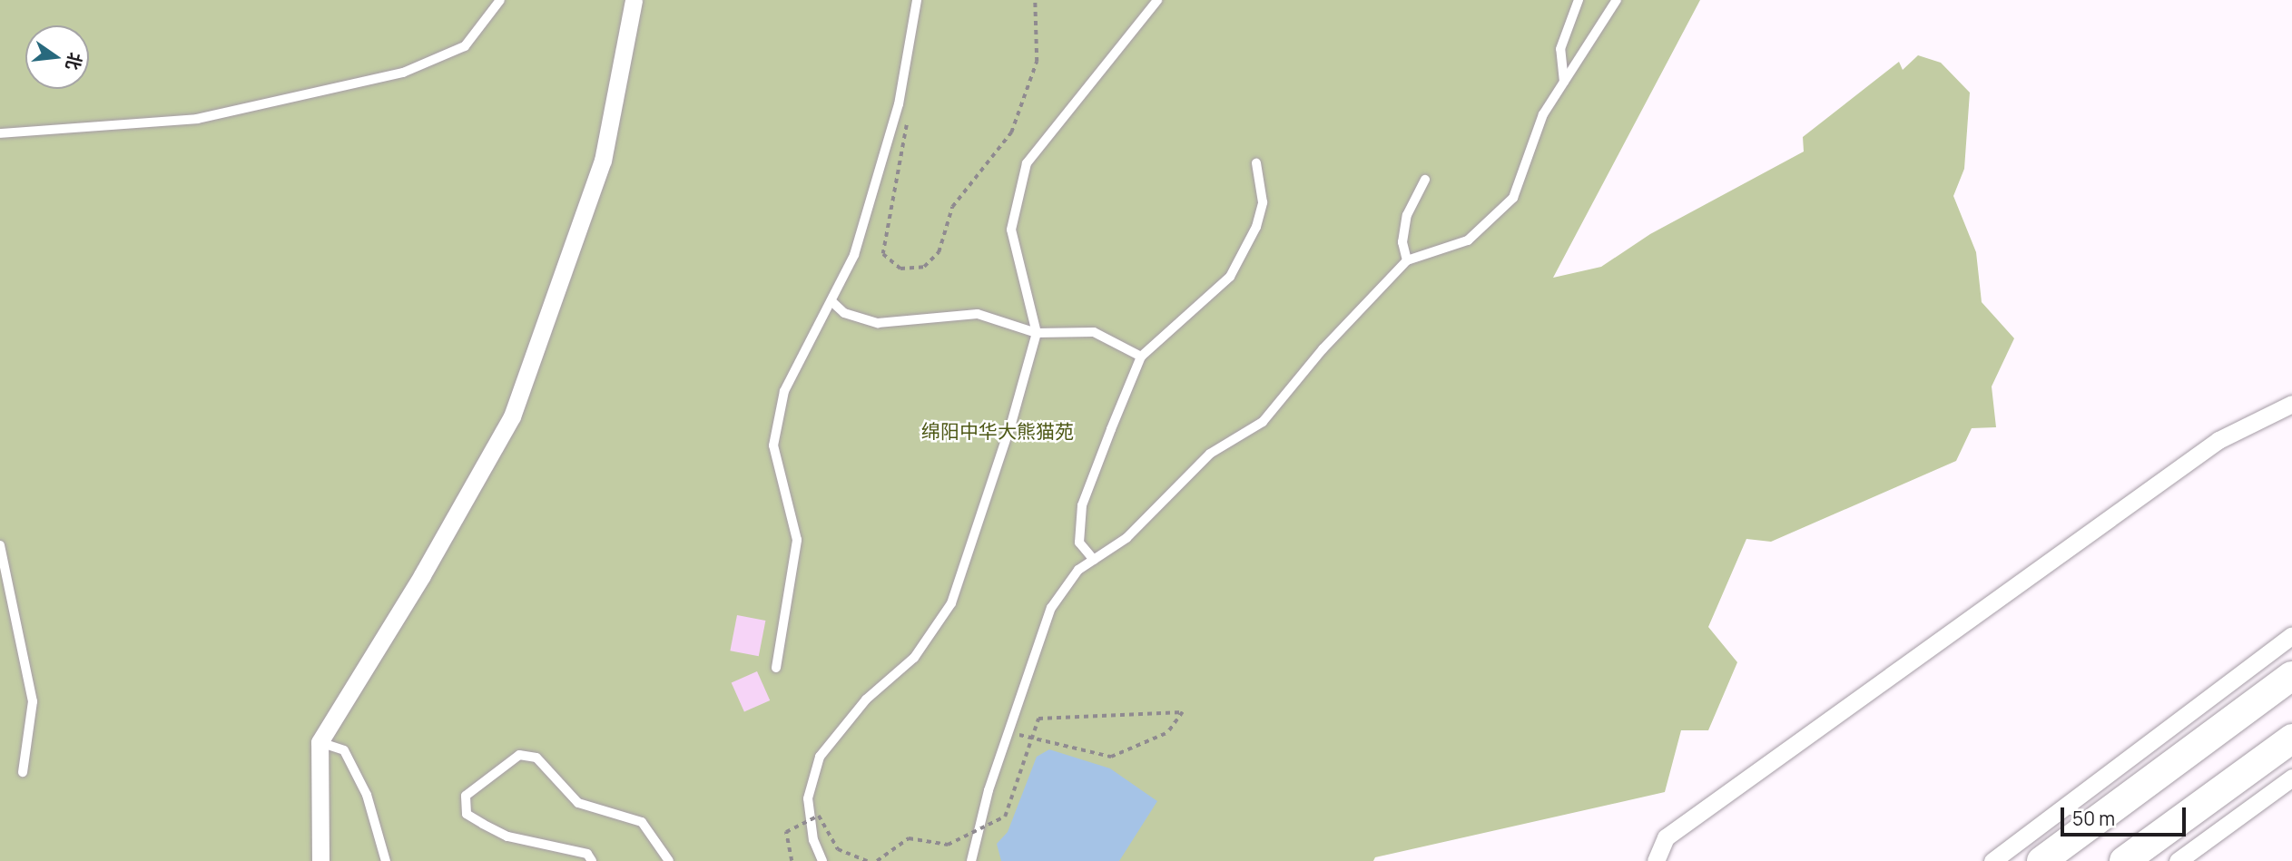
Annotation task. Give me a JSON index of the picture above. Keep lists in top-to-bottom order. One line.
{"parks":["绵阳中华大熊猫苑"],"scale_bar":"50 m","north":"right"}
